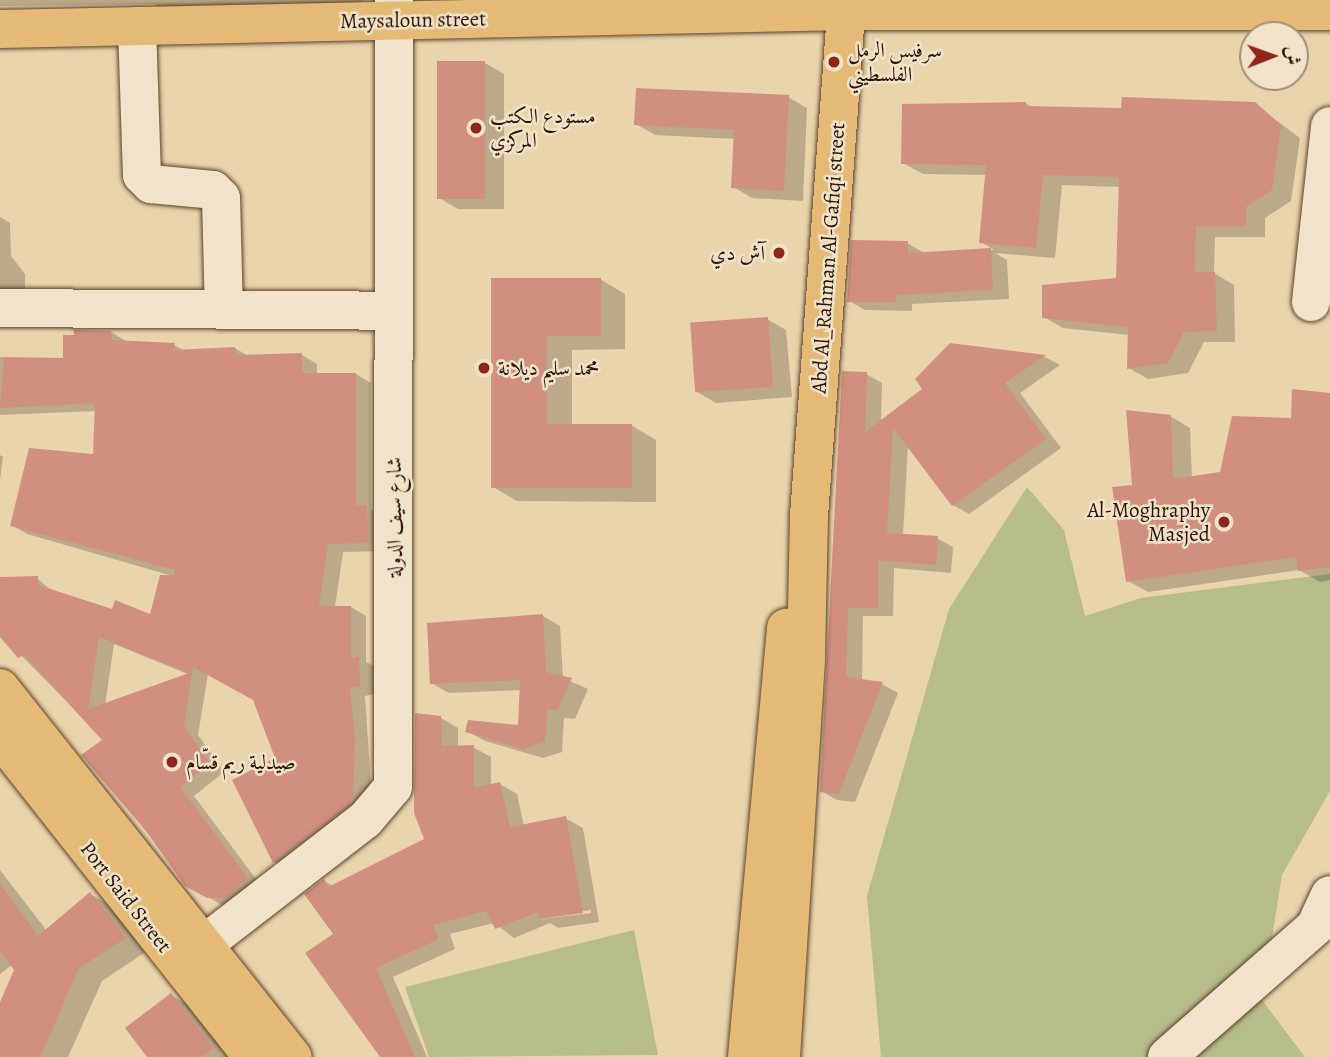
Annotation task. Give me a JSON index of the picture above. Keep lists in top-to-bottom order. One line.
{"streets":{"main road":["Maysaloun street","Abd Al_Rahman Al-Gafiqi street","Port Said Street"],"street":["شارع سيف الدولة"]},"crossings":[["Maysaloun street","Abd Al_Rahman Al-Gafiqi street"],["Maysaloun street","شارع سيف الدولة"]],"places":["سرفيس الرمل الفلسطيني","مستودع الكتب المركزي","آش دي","محمد سليم ديلانة","Al-Moghraphy Masjed","صيدلية ريم قسّام"],"north":"right"}
